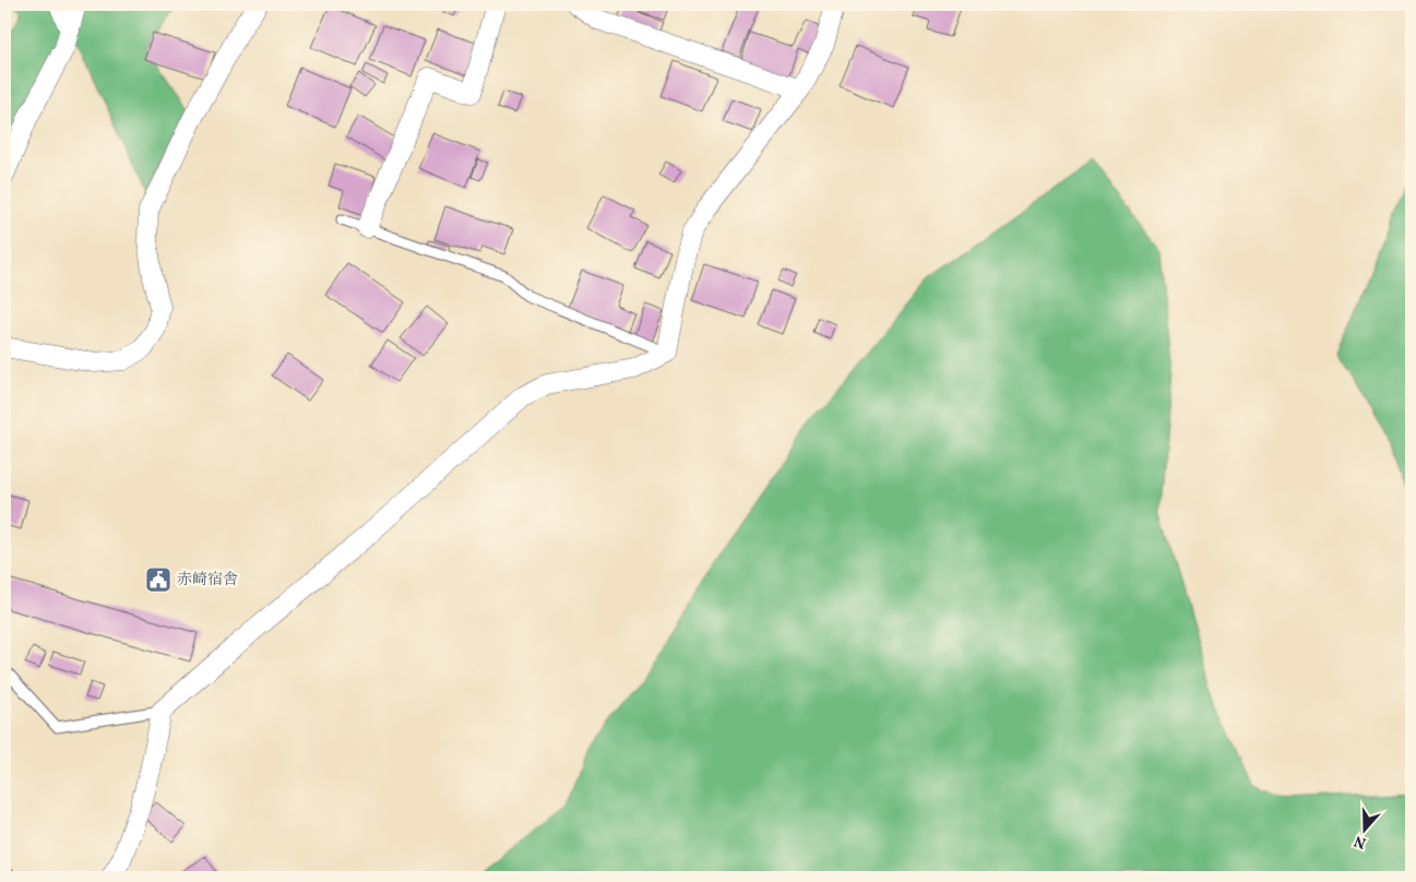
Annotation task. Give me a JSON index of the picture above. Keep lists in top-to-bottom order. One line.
{"places":{"public building":["赤崎宿舎"]},"north":"bottom"}
